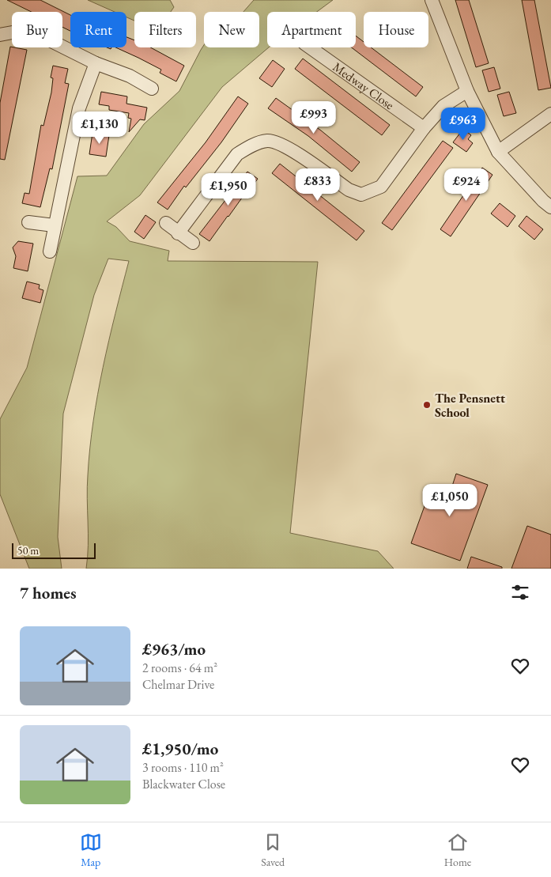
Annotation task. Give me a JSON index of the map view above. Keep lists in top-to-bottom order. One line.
{"streets":{"street":["Medway Close"]},"places":["The Pensnett School"],"scale_bar":"50 m","page":{"chip":["Buy","Rent","Filters","New","Apartment","House"],"price":["£993","£963","£1,130","£833","£924","£1,950","£1,050"],"scale":"50 m","heading":"7 homes","list":[{"name":"£963/mo","note":"2 rooms · 64 m² · Chelmar Drive"},{"name":"£1,950/mo","note":"3 rooms · 110 m² · Blackwater Close"}],"tabs":["Map","Saved","Home"]}}
